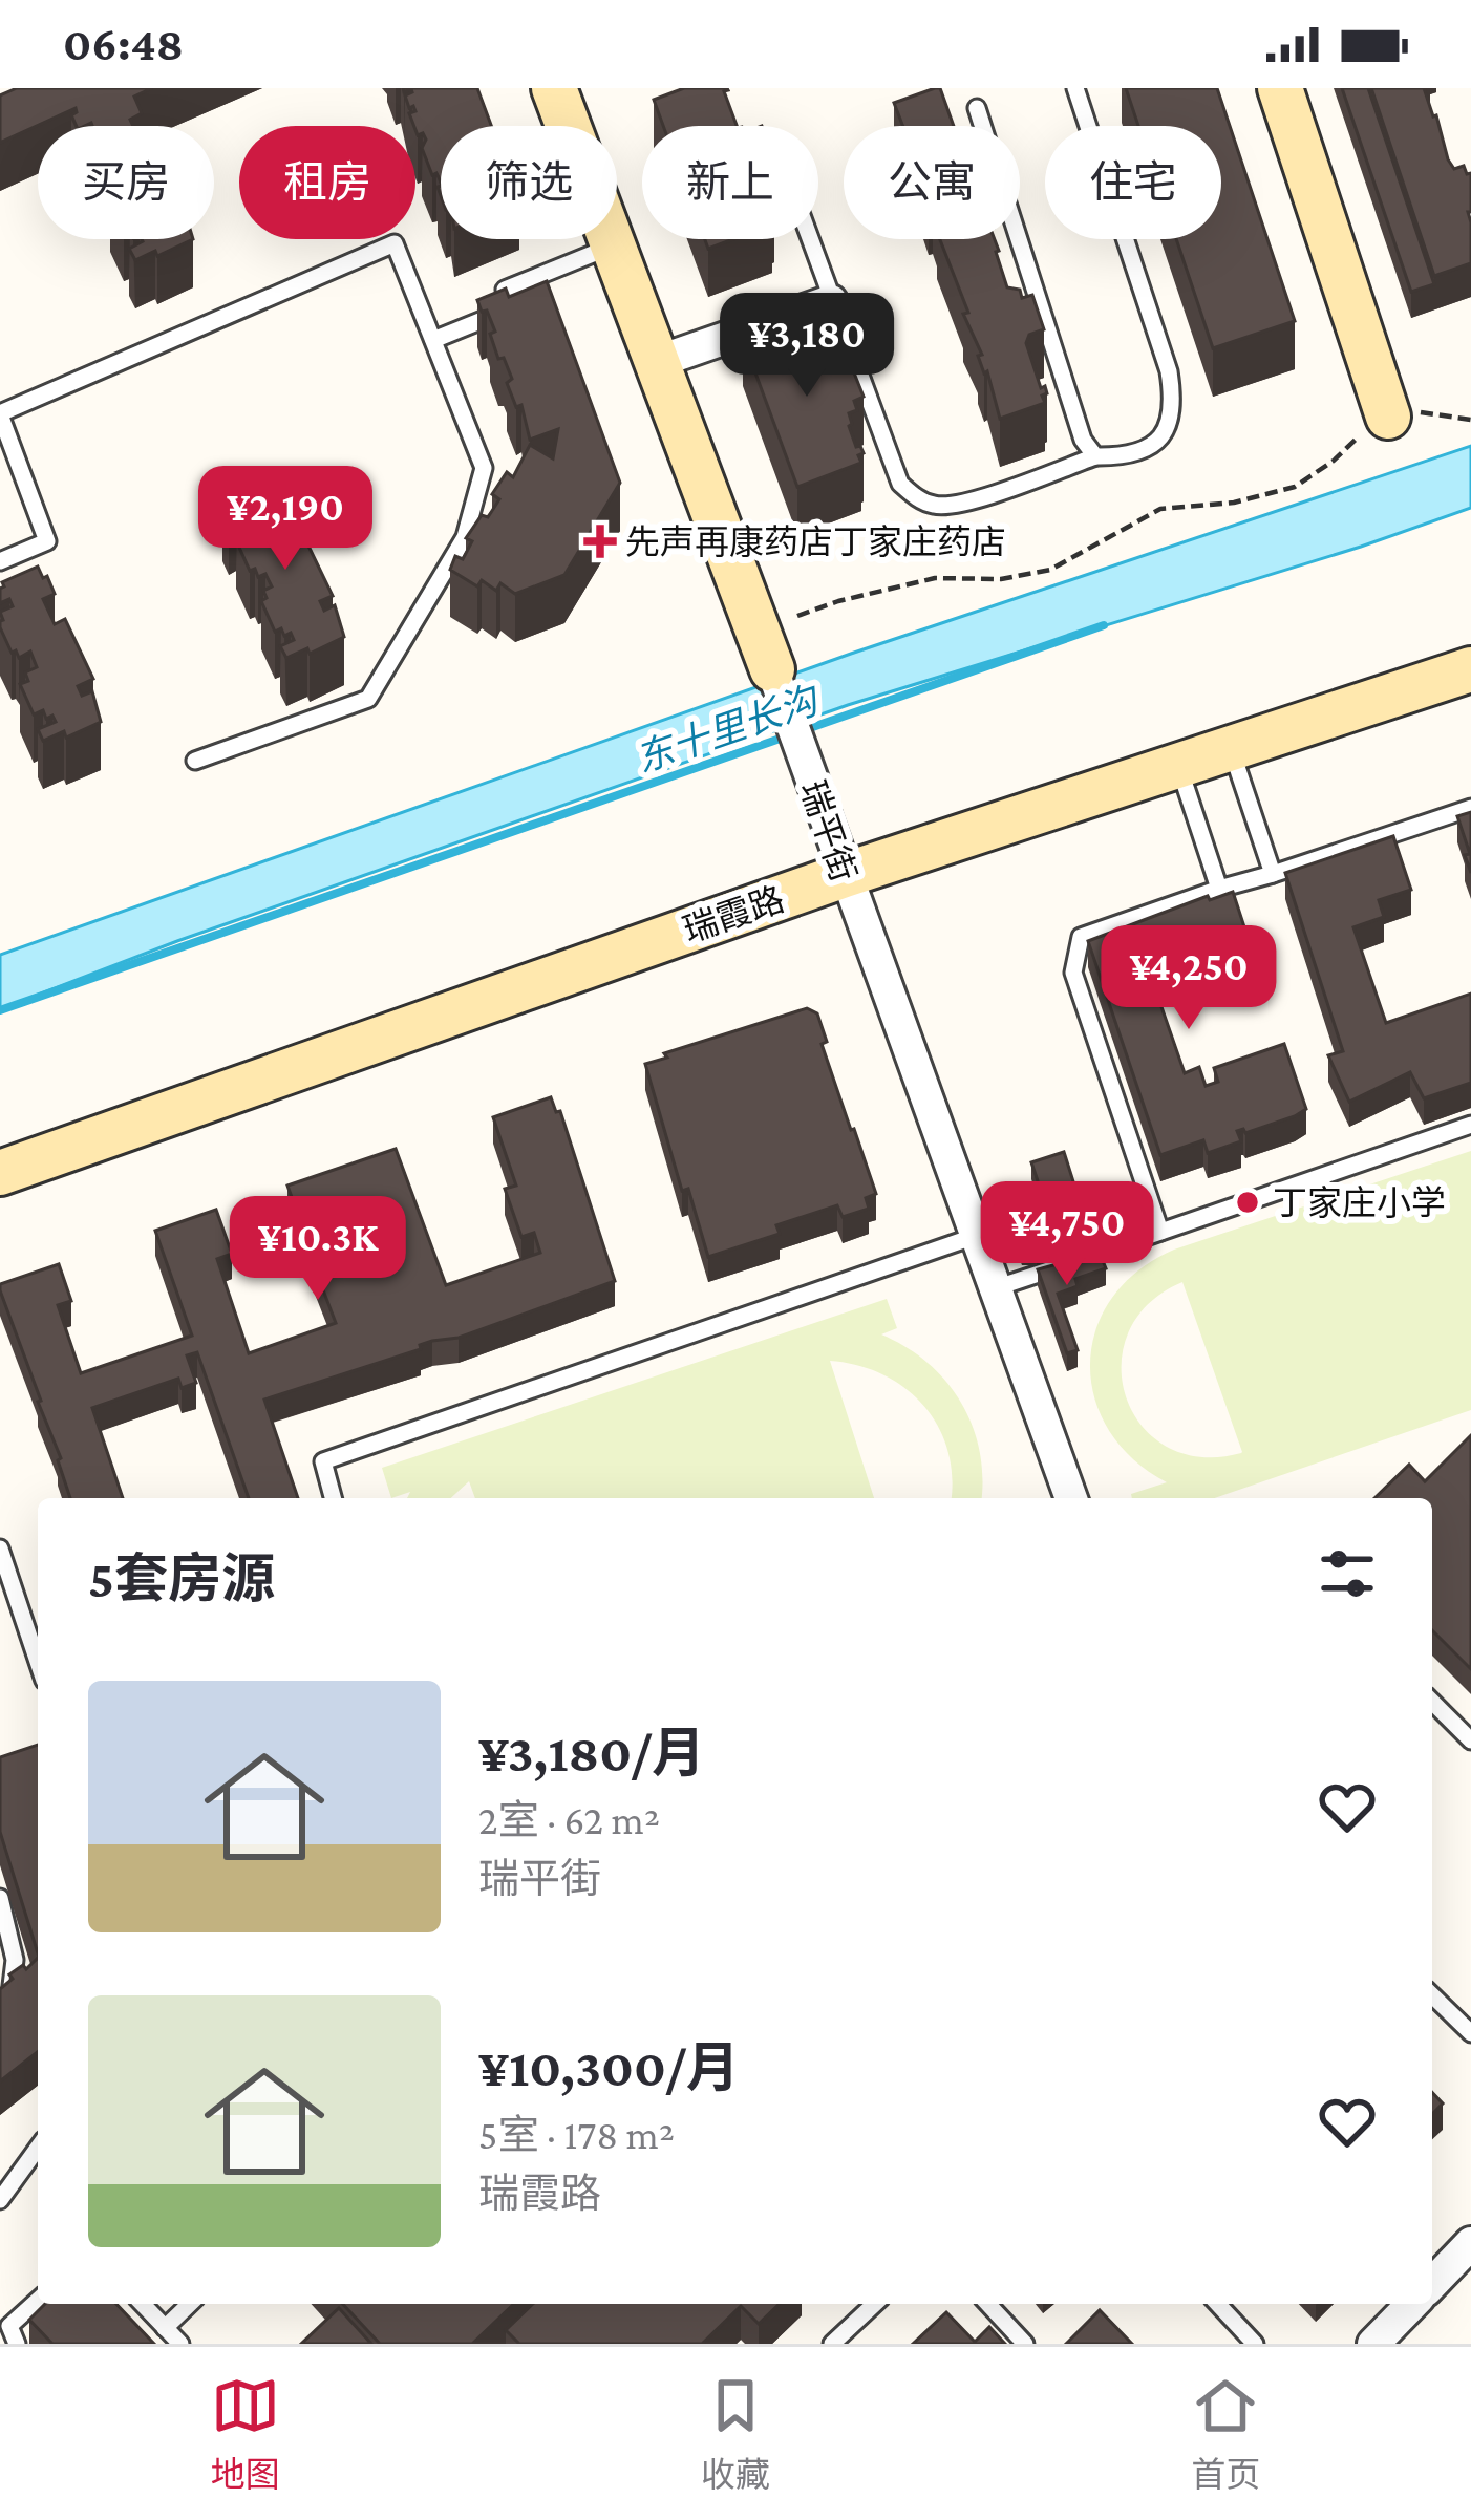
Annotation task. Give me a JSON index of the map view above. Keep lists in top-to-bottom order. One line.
{"streets":{"street":["瑞平街","瑞霞路"]},"crossings":[["瑞平街","瑞霞路"]],"water":["东十里长沟"],"places":{"health":["先声再康药店丁家庄药店"],"other":["丁家庄小学"]},"page":{"status":"06:48","chip":["买房","租房","筛选","新上","公寓","住宅"],"price":["¥3,180","¥2,190","¥4,250","¥4,750","¥10.3K"],"heading":"5套房源","list":[{"name":"¥3,180/月","note":"2室 · 62 m² · 瑞平街"},{"name":"¥10,300/月","note":"5室 · 178 m² · 瑞霞路"}],"tabs":["地图","收藏","首页"]}}
